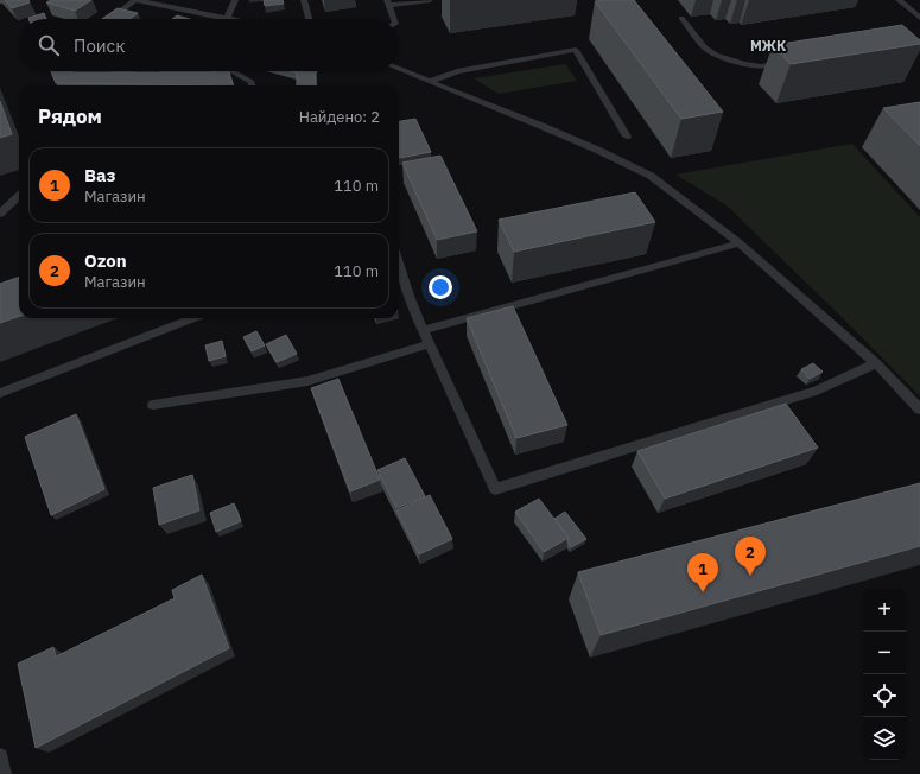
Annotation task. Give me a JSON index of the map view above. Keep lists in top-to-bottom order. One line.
{"districts":["МЖК"],"page":{"search":"Поиск","heading":["Рядом","Найдено: 2"],"list":[{"mark":"1","name":"Ваз","note":"Магазин","value":"110 m"},{"mark":"2","name":"Ozon","note":"Магазин","value":"110 m"}],"pins":["2","1"],"map_buttons":["+","−"]}}
